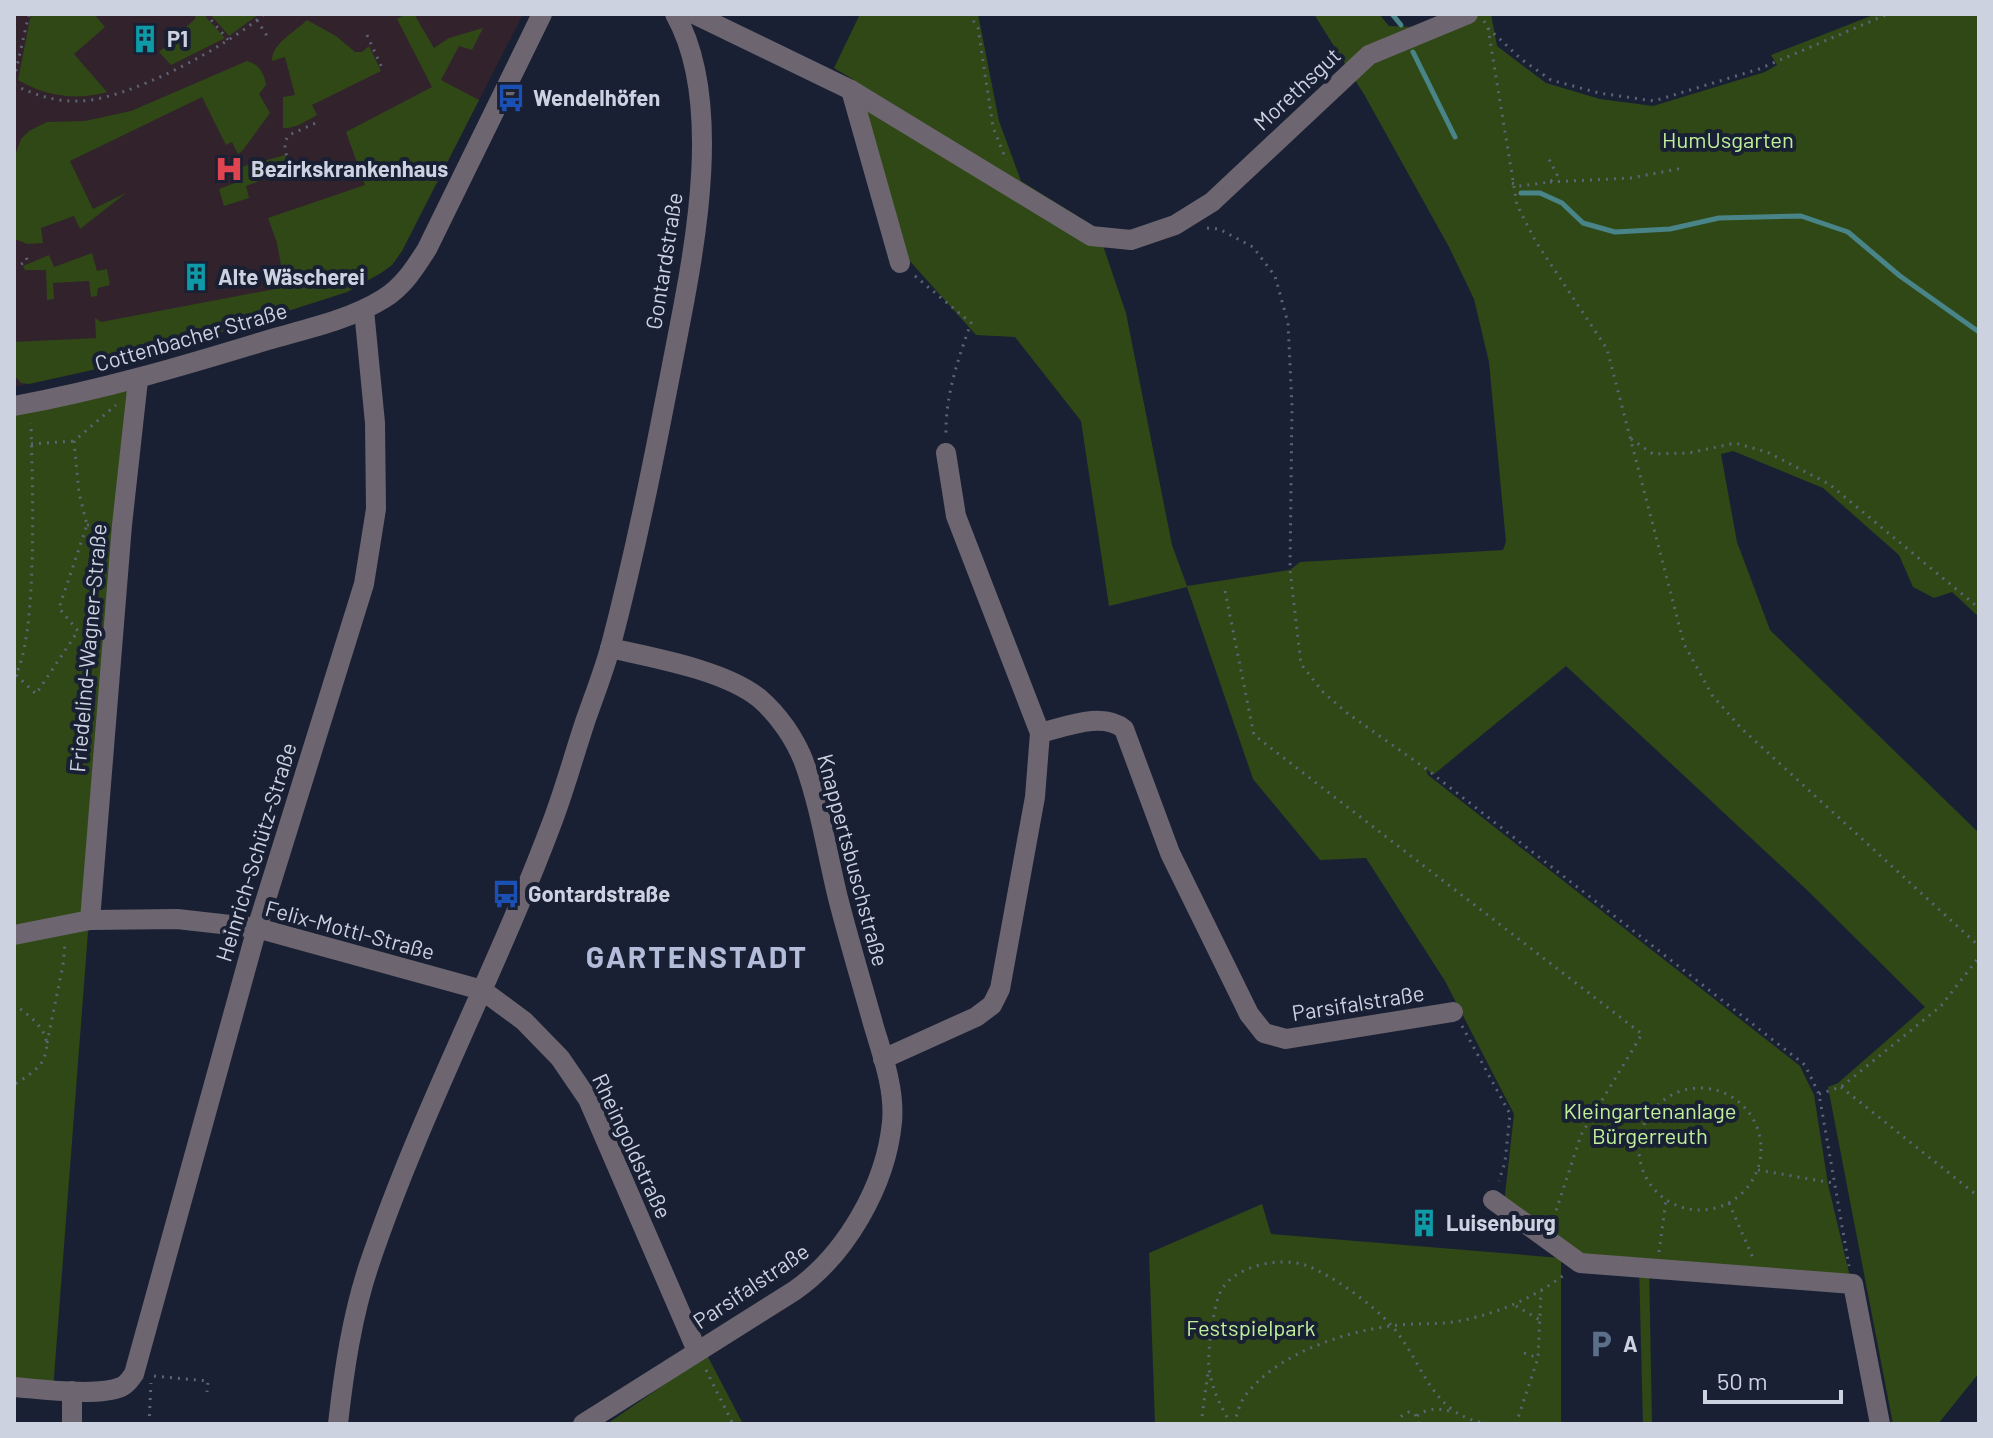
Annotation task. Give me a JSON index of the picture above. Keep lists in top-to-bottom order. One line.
{"streets":{"street":["Morethsgut","Gontardstraße","Cottenbacher Straße","Friedelind-Wagner-Straße","Heinrich-Schütz-Straße","Knappertsbuschstraße","Felix-Mottl-Straße","Parsifalstraße","Rheingoldstraße"]},"crossings":[["Gontardstraße","Knappertsbuschstraße"],["Gontardstraße","Felix-Mottl-Straße"],["Gontardstraße","Rheingoldstraße"],["Cottenbacher Straße","Friedelind-Wagner-Straße"],["Cottenbacher Straße","Heinrich-Schütz-Straße"],["Friedelind-Wagner-Straße","Felix-Mottl-Straße"],["Heinrich-Schütz-Straße","Felix-Mottl-Straße"],["Knappertsbuschstraße","Parsifalstraße"],["Felix-Mottl-Straße","Rheingoldstraße"],["Parsifalstraße","Rheingoldstraße"]],"districts":["GARTENSTADT"],"parks":["HumUsgarten","Kleingartenanlage Bürgerreuth","Festspielpark"],"places":{"building":["P1","Alte Wäscherei","Luisenburg"],"bus stop":["Wendelhöfen","Gontardstraße"],"hospital":["Bezirkskrankenhaus"],"parking":["A"]},"scale_bar":"50 m"}
